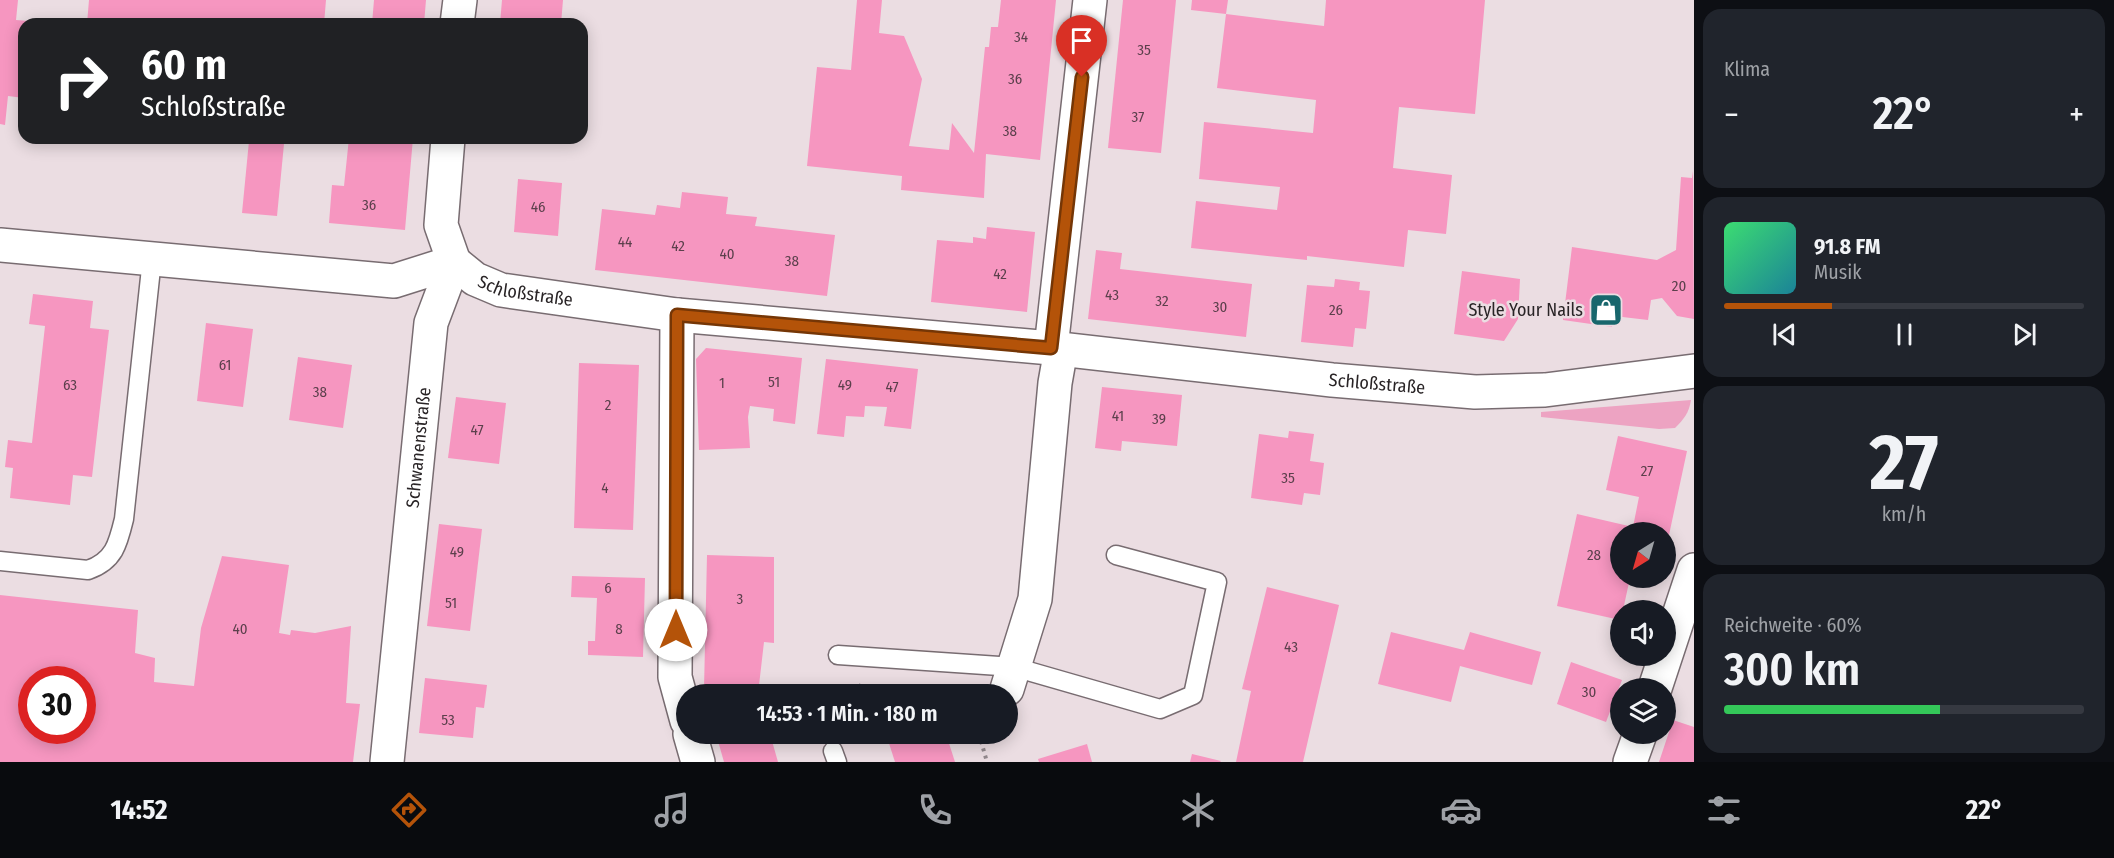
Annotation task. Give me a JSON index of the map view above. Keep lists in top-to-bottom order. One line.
{"streets":{"street":["Schloßstraße","Schwanenstraße"]},"crossings":[["Schloßstraße","Schwanenstraße"]],"places":{"shop":["Style Your Nails"]},"house_numbers":["34","35","36","37","38","36","46","44","42","40","38","42","20","43","32","30","26","61","51","1","63","49","47","38","2","41","39","47","27","35","4","49","28","6","3","51","40","8","43","30","53"],"north":"bottom left","page":{"tile":["Klima",["27","km/h"],["Reichweite · 60%","300 km"]],"turn":["60 m","Schloßstraße"],"heat":["−","22°","+"],"song":["91.8 FM","Musik"],"limit":"30","trip":"14:53 · 1 Min. · 180 m","tabs":["14:52","22°"]}}
